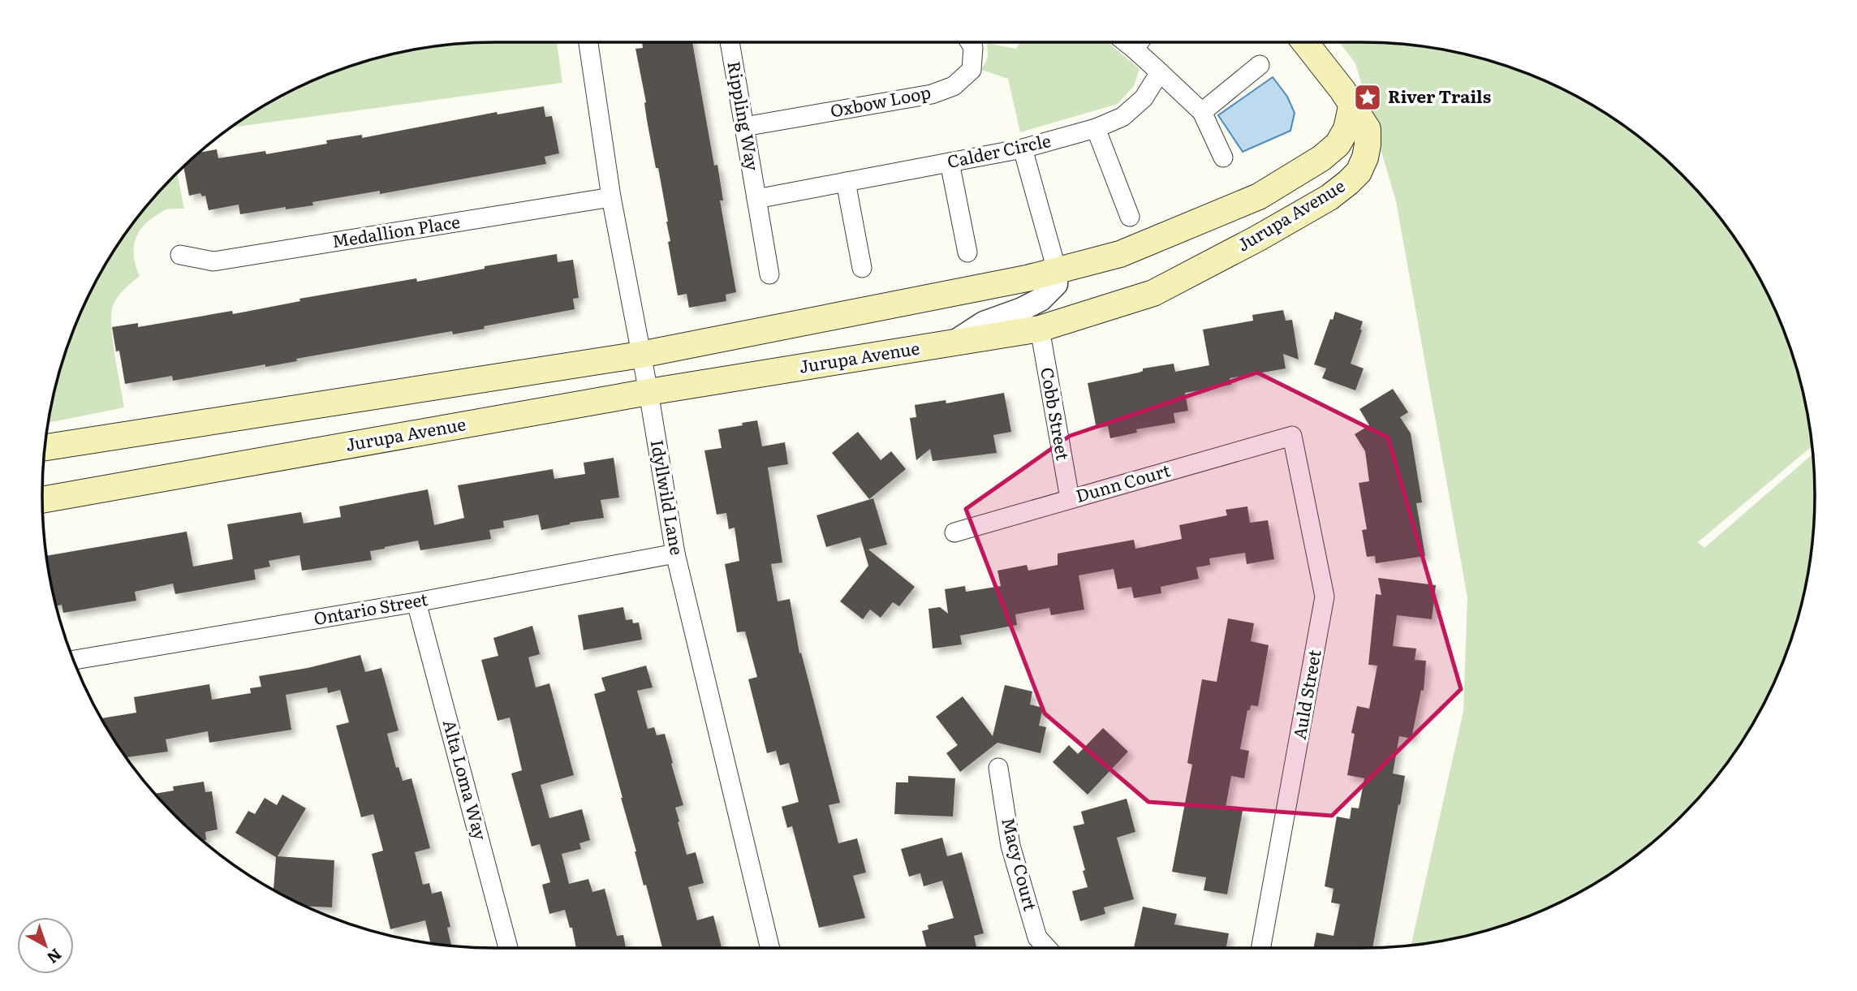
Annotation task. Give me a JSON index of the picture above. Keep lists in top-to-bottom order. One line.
{"streets":{"main road":["Jurupa Avenue"],"street":["Oxbow Loop","Rippling Way","Calder Circle","Medallion Place","Cobb Street","Dunn Court","Idyllwild Lane","Ontario Street","Auld Street","Alta Loma Way","Macy Court"]},"crossings":[["Oxbow Loop","Rippling Way"],["Rippling Way","Calder Circle"],["Jurupa Avenue","Cobb Street"],["Jurupa Avenue","Idyllwild Lane"],["Medallion Place","Idyllwild Lane"],["Cobb Street","Dunn Court"],["Dunn Court","Auld Street"],["Idyllwild Lane","Ontario Street"],["Ontario Street","Alta Loma Way"]],"places":{"place":["River Trails"]},"north":"bottom right"}
